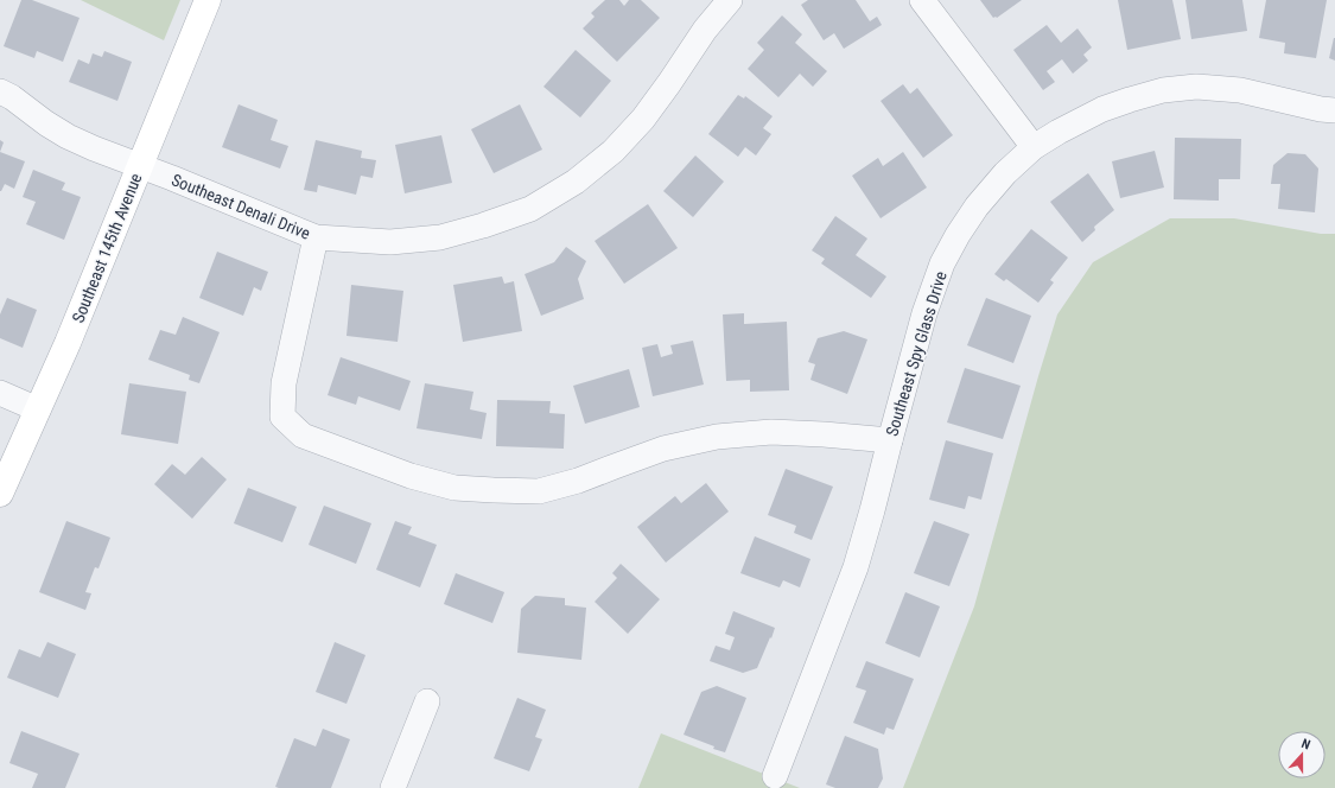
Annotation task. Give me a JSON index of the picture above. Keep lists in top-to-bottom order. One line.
{"streets":{"street":["Southeast Denali Drive","Southeast 145th Avenue","Southeast Spy Glass Drive"]},"crossings":[["Southeast Denali Drive","Southeast 145th Avenue"]],"north":"top"}
